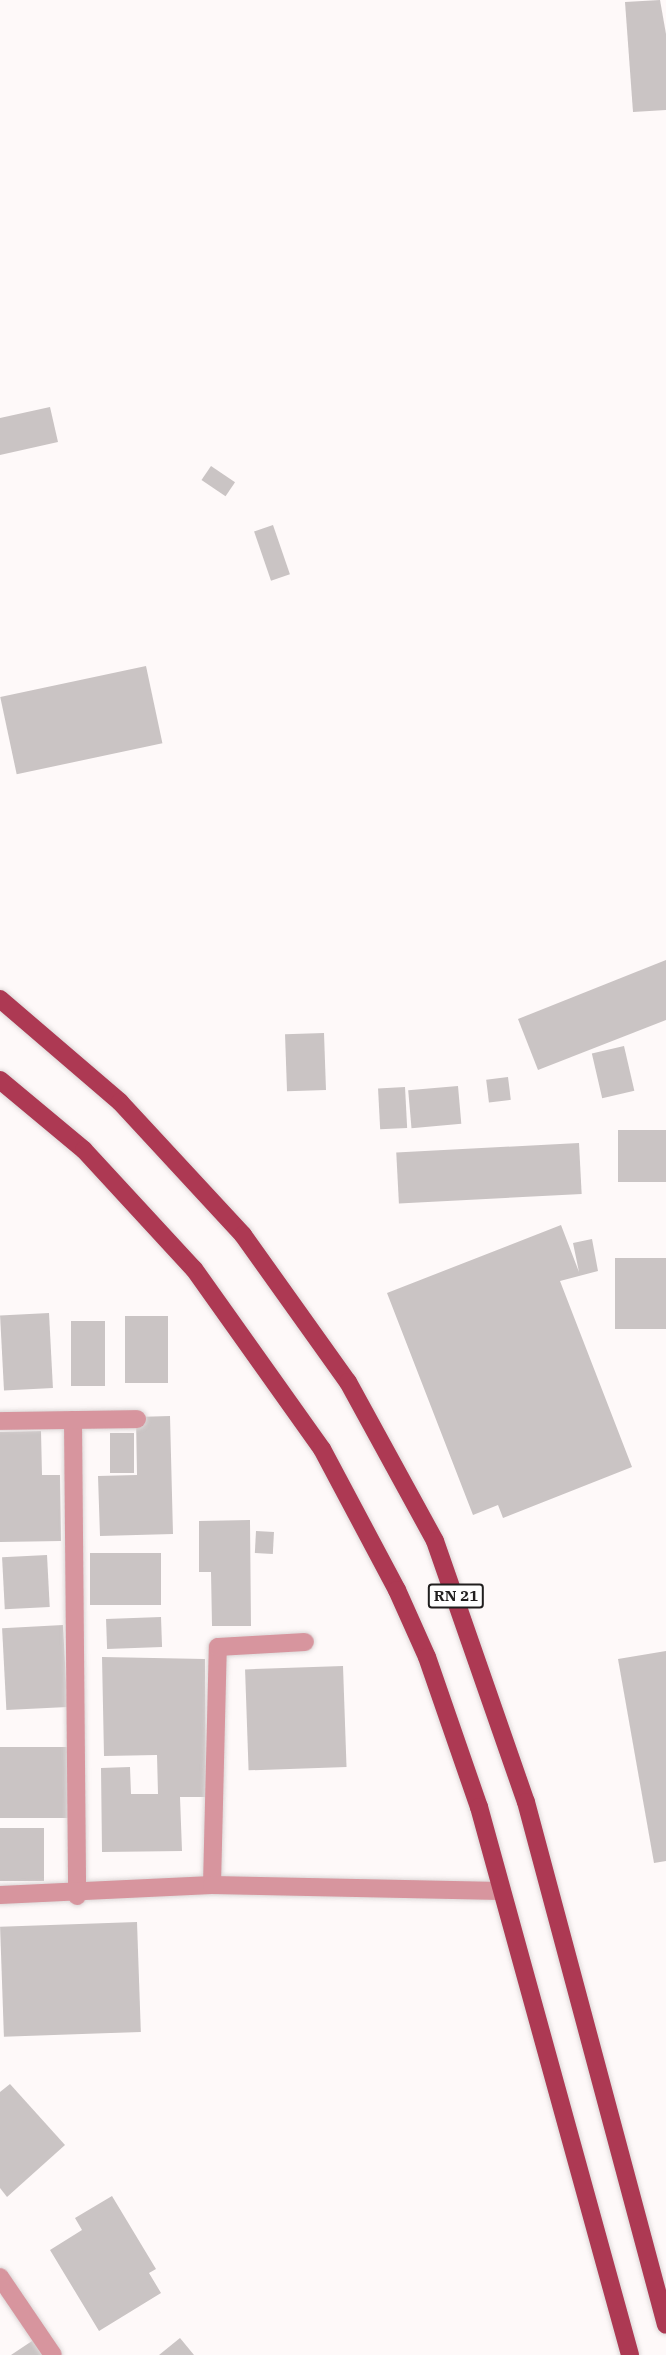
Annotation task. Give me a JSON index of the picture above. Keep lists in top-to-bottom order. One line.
{"streets":{"main road":["RN 21"]}}
